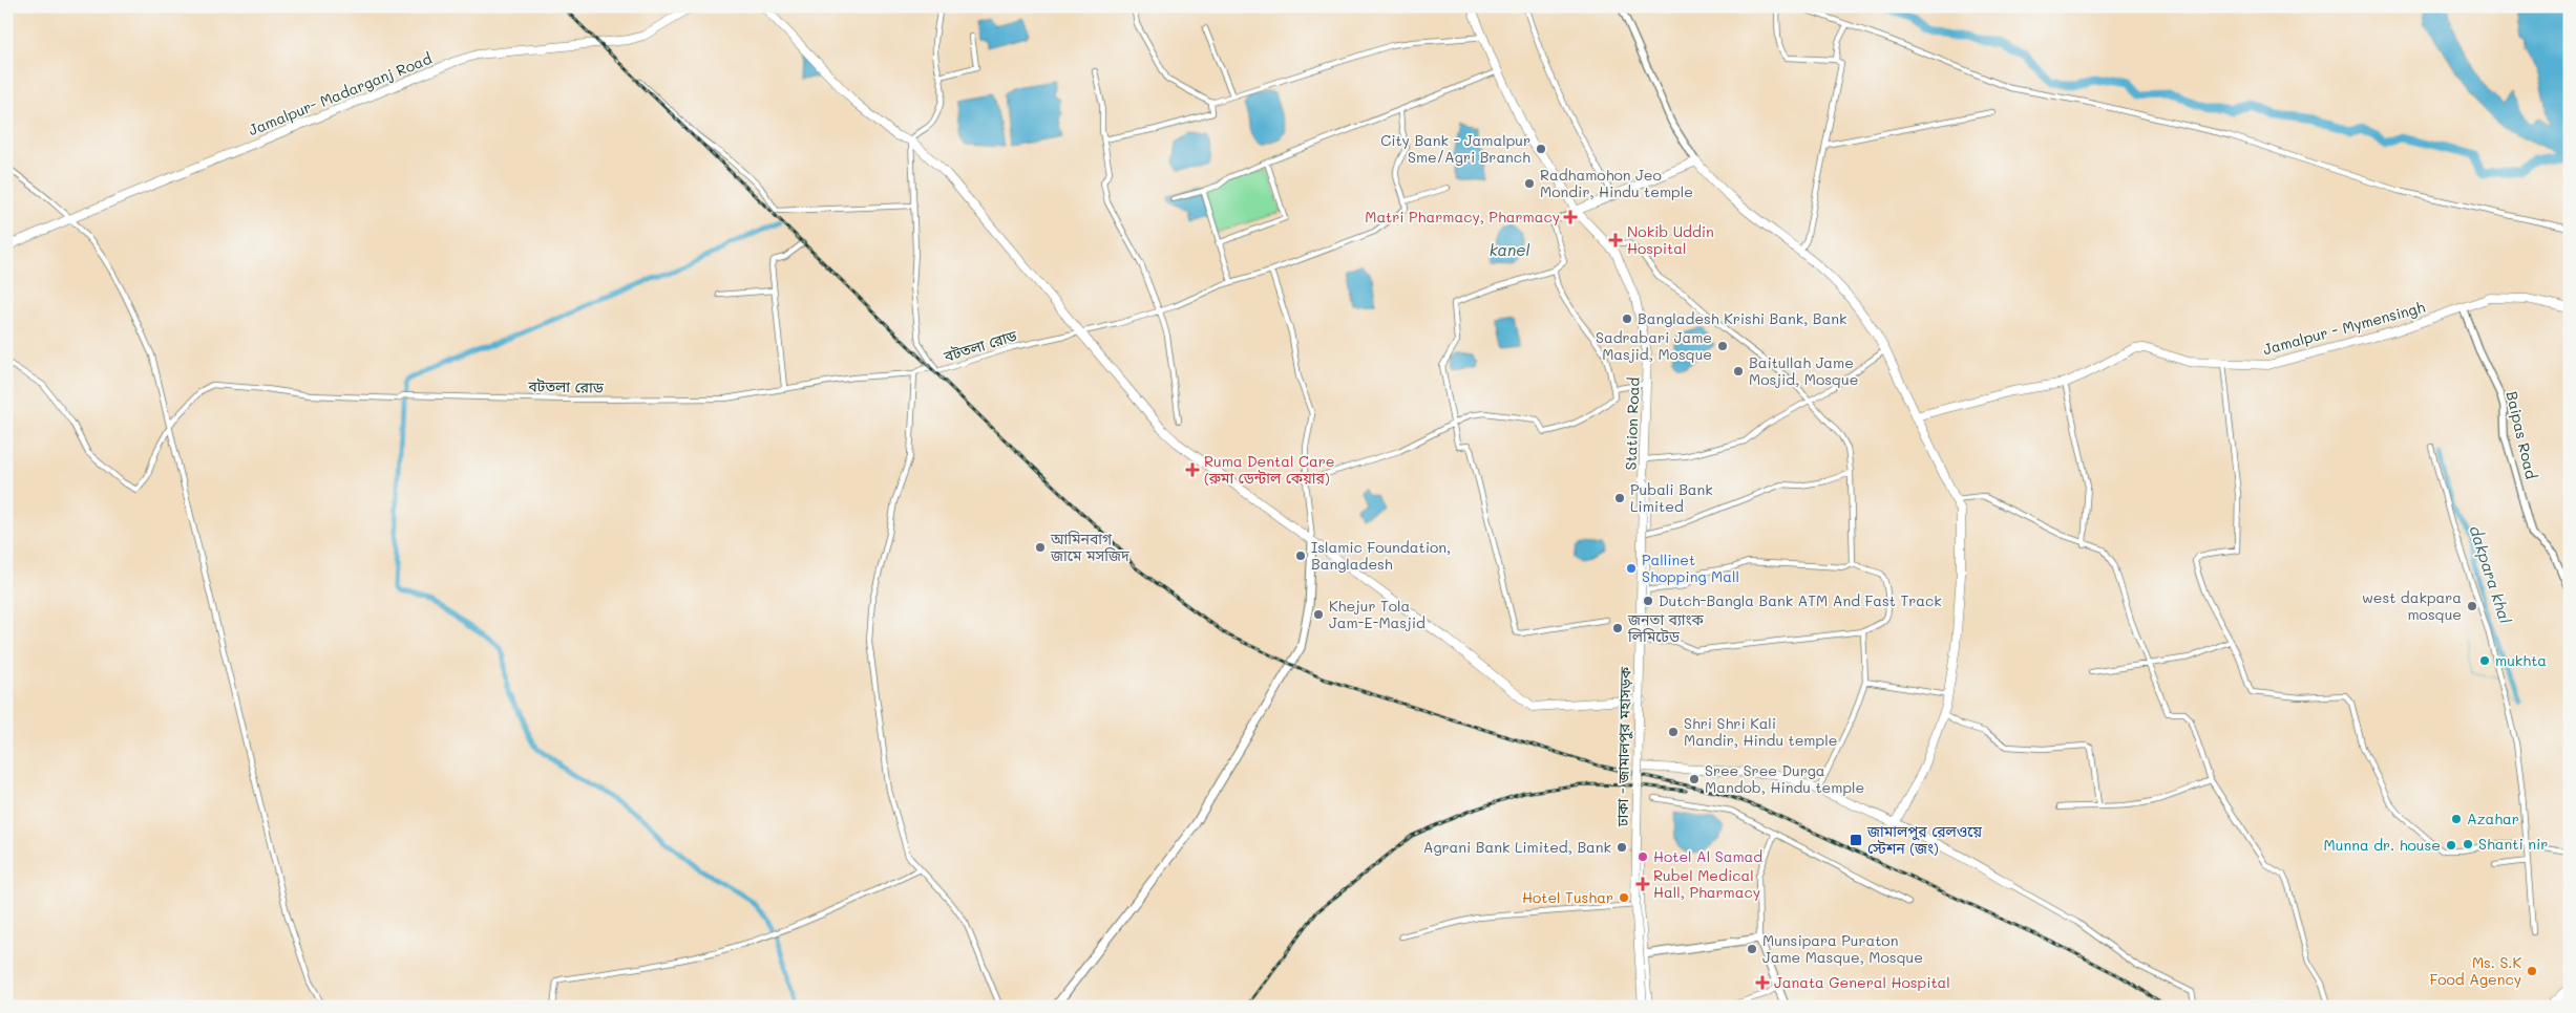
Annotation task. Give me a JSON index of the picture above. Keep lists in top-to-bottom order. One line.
{"streets":{"main road":["Jamalpur- Madarganj Road","Jamalpur - Mymensingh","Station Road","ঢাকা - জামালপুর মহাসড়ক"],"street":["বটতলা রোড","Baipas Road"]},"crossings":[["Jamalpur - Mymensingh","Baipas Road"]],"water":["kanel","dakpara khal"],"places":{"other":["City Bank - Jamalpur Sme/Agri Branch","Radhamohon Jeo Mondir, Hindu temple","Bangladesh Krishi Bank, Bank","Sadrabari Jame Masjid, Mosque","Baitullah Jame Mosjid, Mosque","Pubali Bank Limited","আমিনবাগ জামে মসজিদ","Islamic Foundation, Bangladesh","Pallinet Shopping Mall","Dutch-Bangla Bank ATM And Fast Track","west dakpara mosque","Khejur Tola Jam-E-Masjid","জনতা ব্যাংক লিমিটেড","mukhta","Shri Shri Kali Mandir, Hindu temple","Sree Sree Durga Mandob, Hindu temple","Azahar","Shanti nir","Munna dr. house","Agrani Bank Limited, Bank","Hotel Al Samad","Hotel Tushar","Munsipara Puraton Jame Masque, Mosque","Ms. S.K Food Agency"],"health":["Matri Pharmacy, Pharmacy","Nokib Uddin Hospital","Ruma Dental Care (রুমা ডেন্টাল কেয়ার)","Rubel Medical Hall, Pharmacy","Janata General Hospital"],"transit":["জামালপুর রেলওয়ে স্টেশন (জং)"]}}
